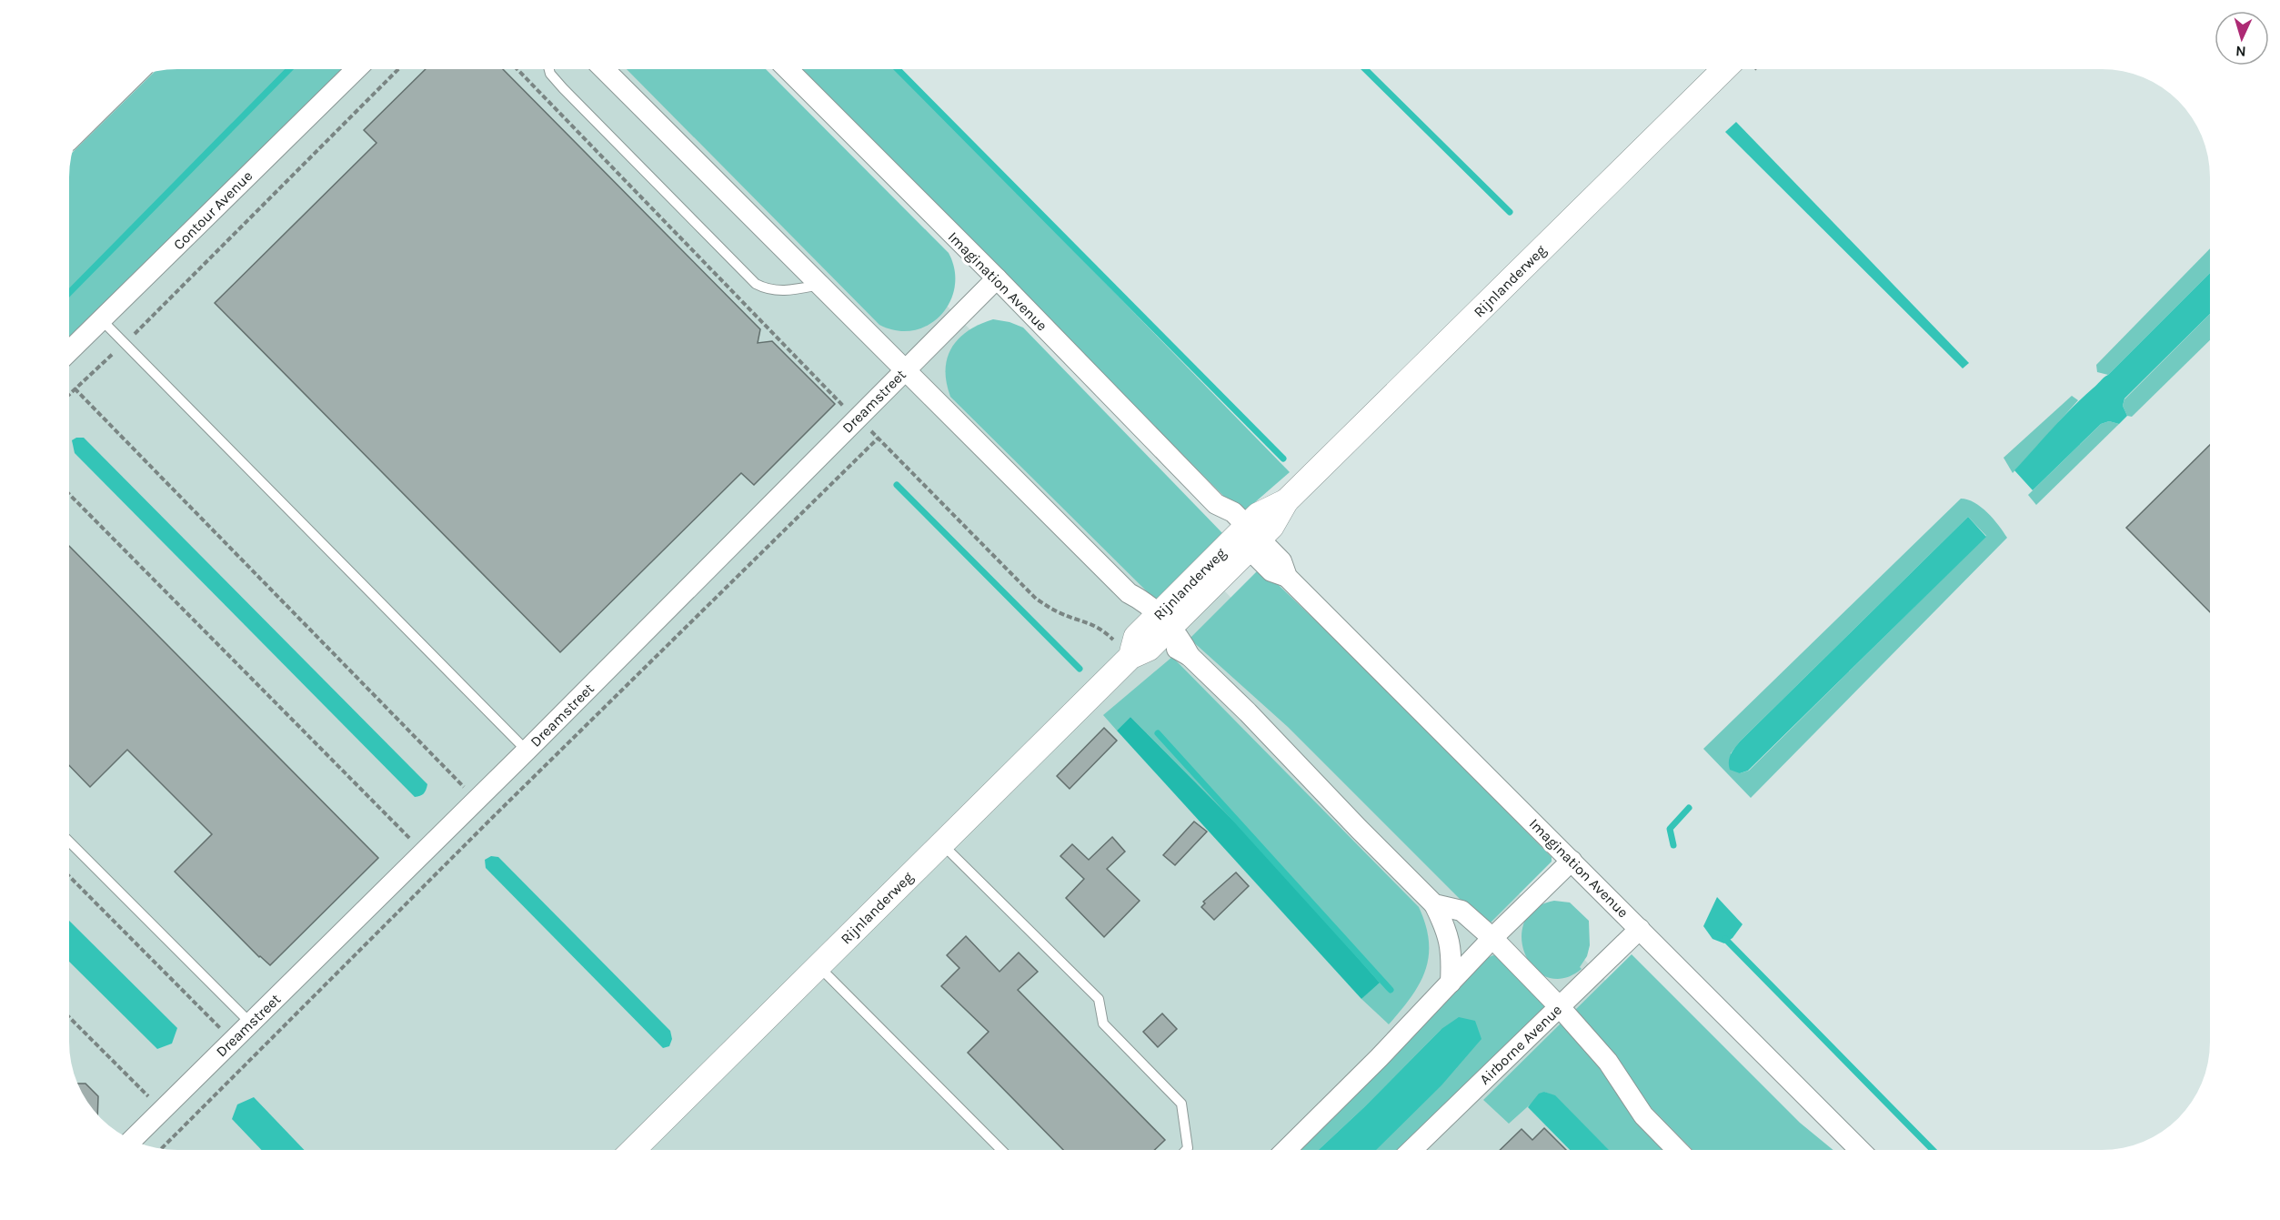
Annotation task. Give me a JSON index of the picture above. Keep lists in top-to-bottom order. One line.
{"streets":{"street":["Contour Avenue","Imagination Avenue","Rijnlanderweg","Dreamstreet","Airborne Avenue"]},"crossings":[["Imagination Avenue","Rijnlanderweg"],["Imagination Avenue","Dreamstreet"],["Imagination Avenue","Airborne Avenue"]],"north":"bottom"}
